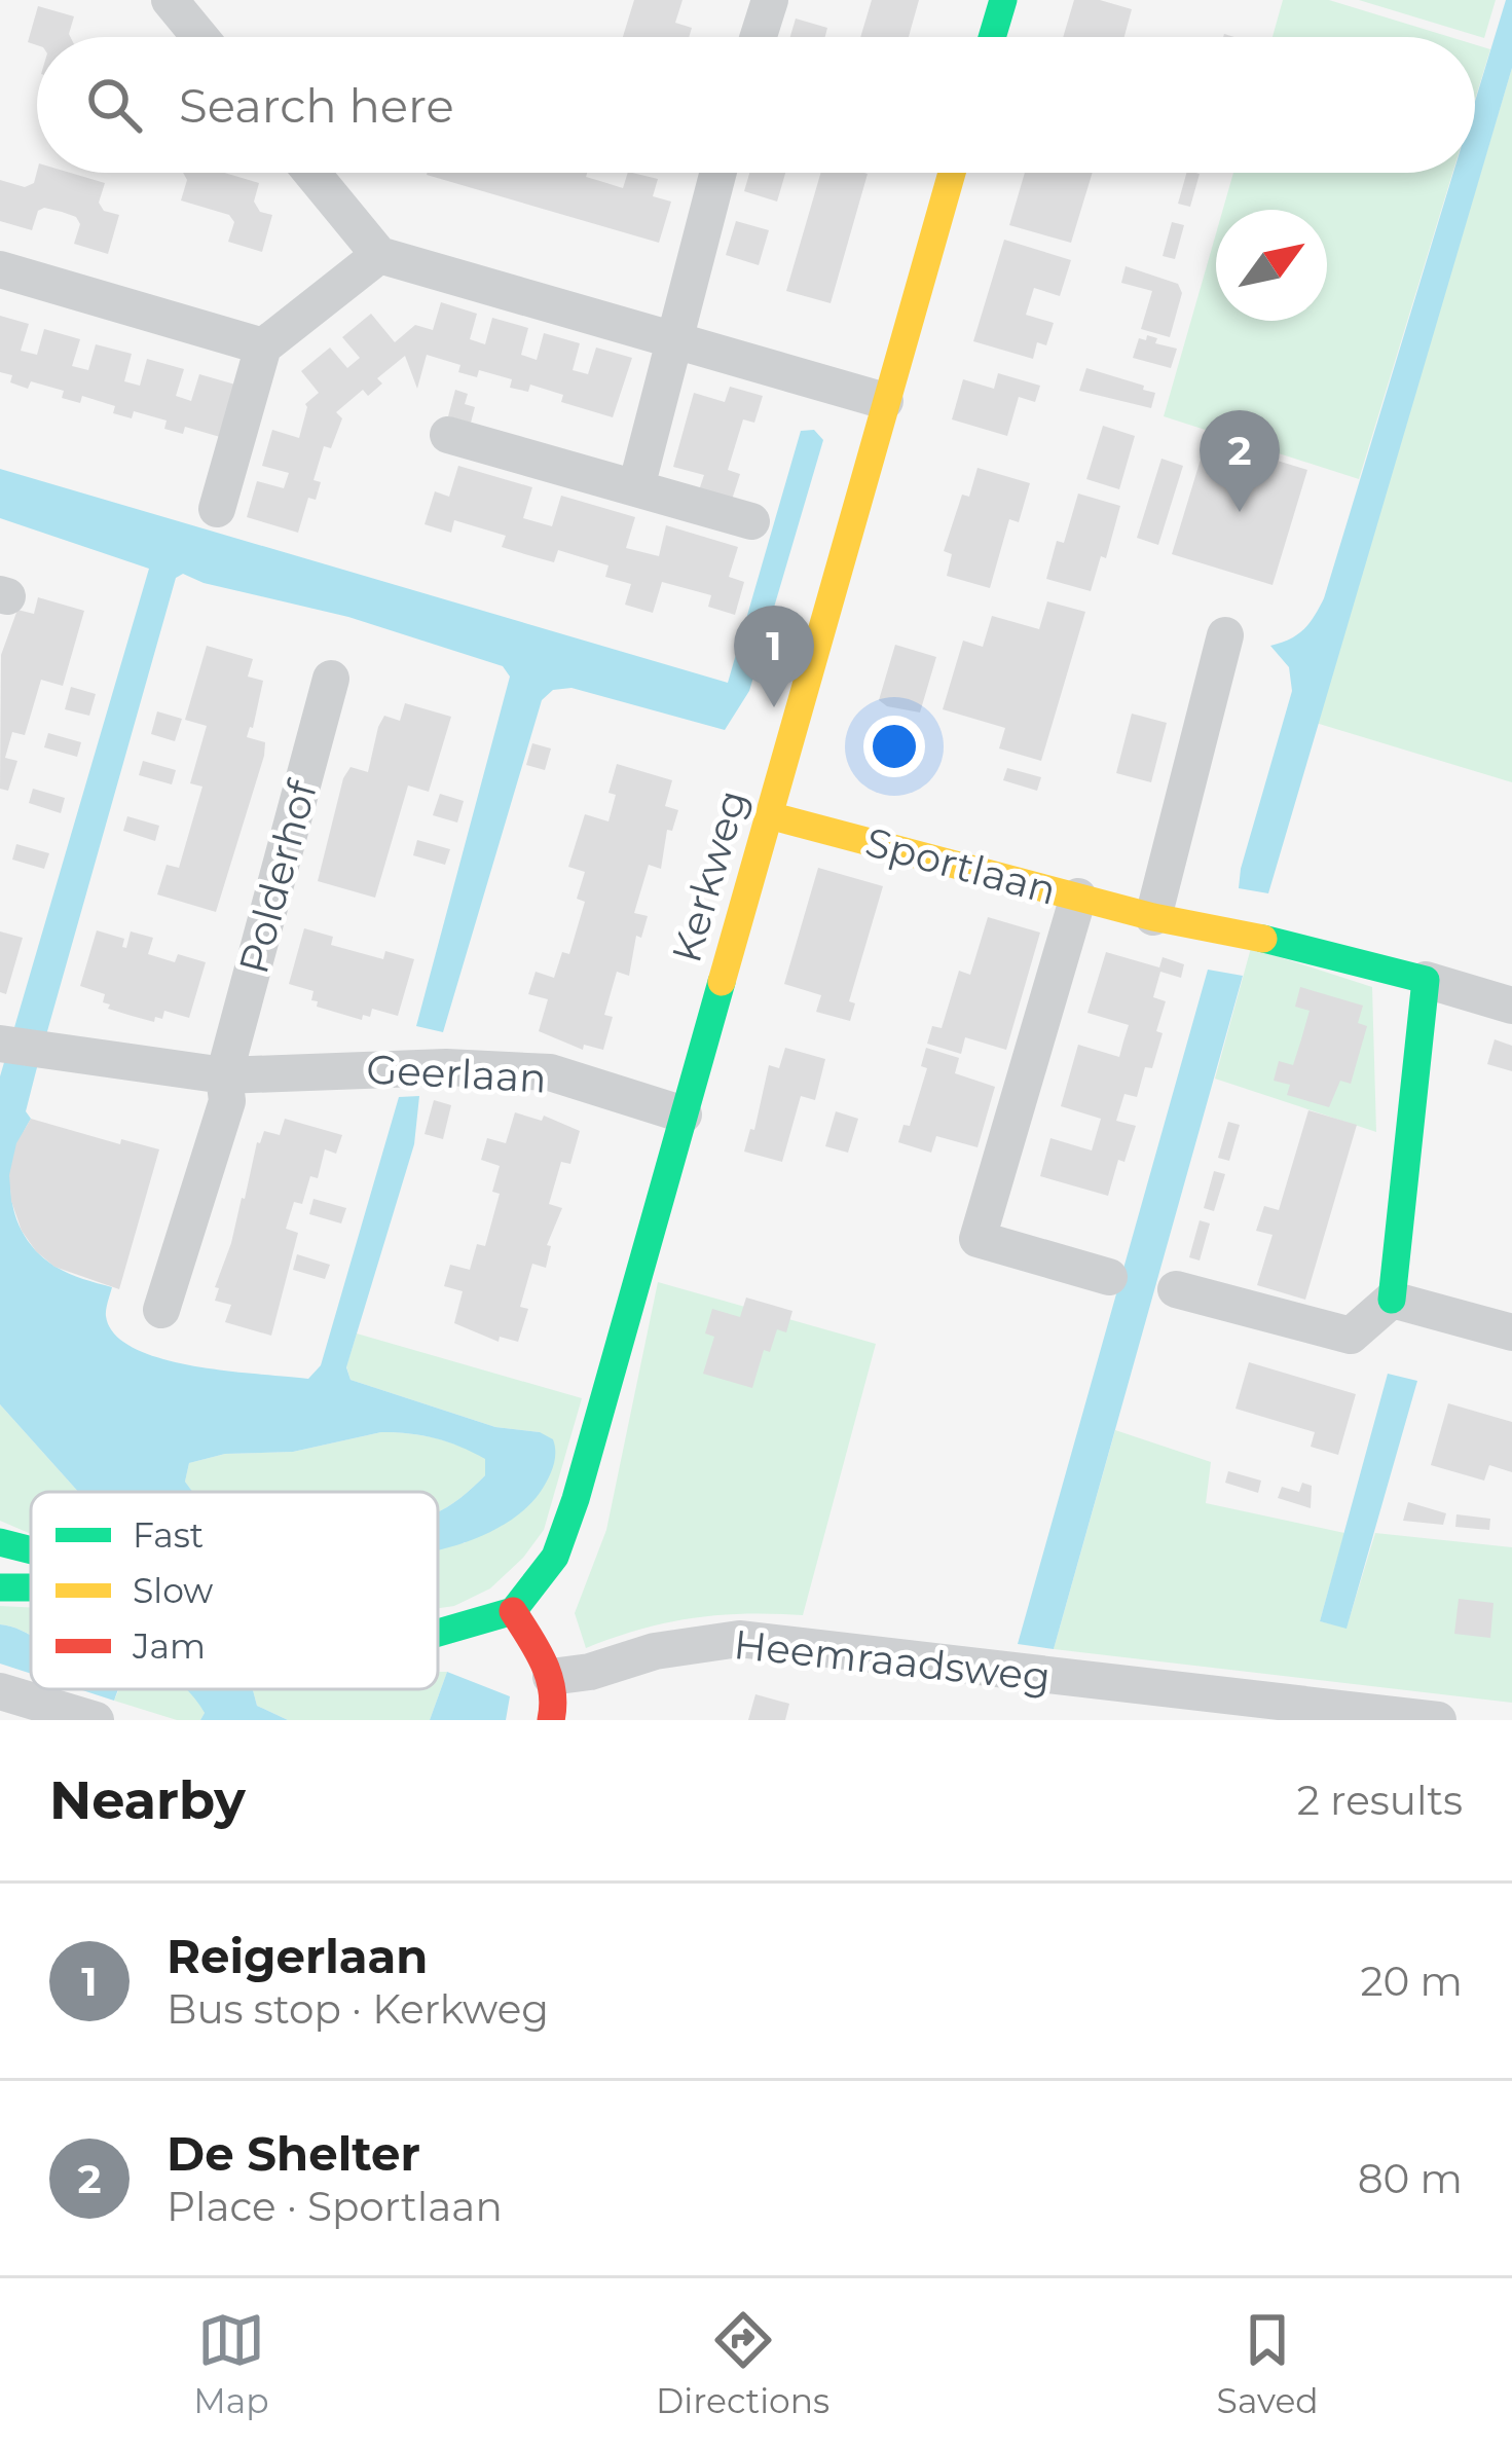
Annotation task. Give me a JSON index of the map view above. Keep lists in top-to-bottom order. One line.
{"streets":{"street":["Sportlaan","Kerkweg","Polderhof","Geerlaan","Heemraadsweg"]},"crossings":[["Sportlaan","Kerkweg"],["Kerkweg","Geerlaan"],["Polderhof","Geerlaan"]],"legend":["Fast","Slow","Jam"],"north":"top right","page":{"search":"Search here","pins":["2","1"],"heading":["Nearby","2 results"],"list":[{"mark":"1","name":"Reigerlaan","note":"Bus stop · Kerkweg","value":"20 m"},{"mark":"2","name":"De Shelter","note":"Place · Sportlaan","value":"80 m"}],"nav":["Map","Directions","Saved"]}}
